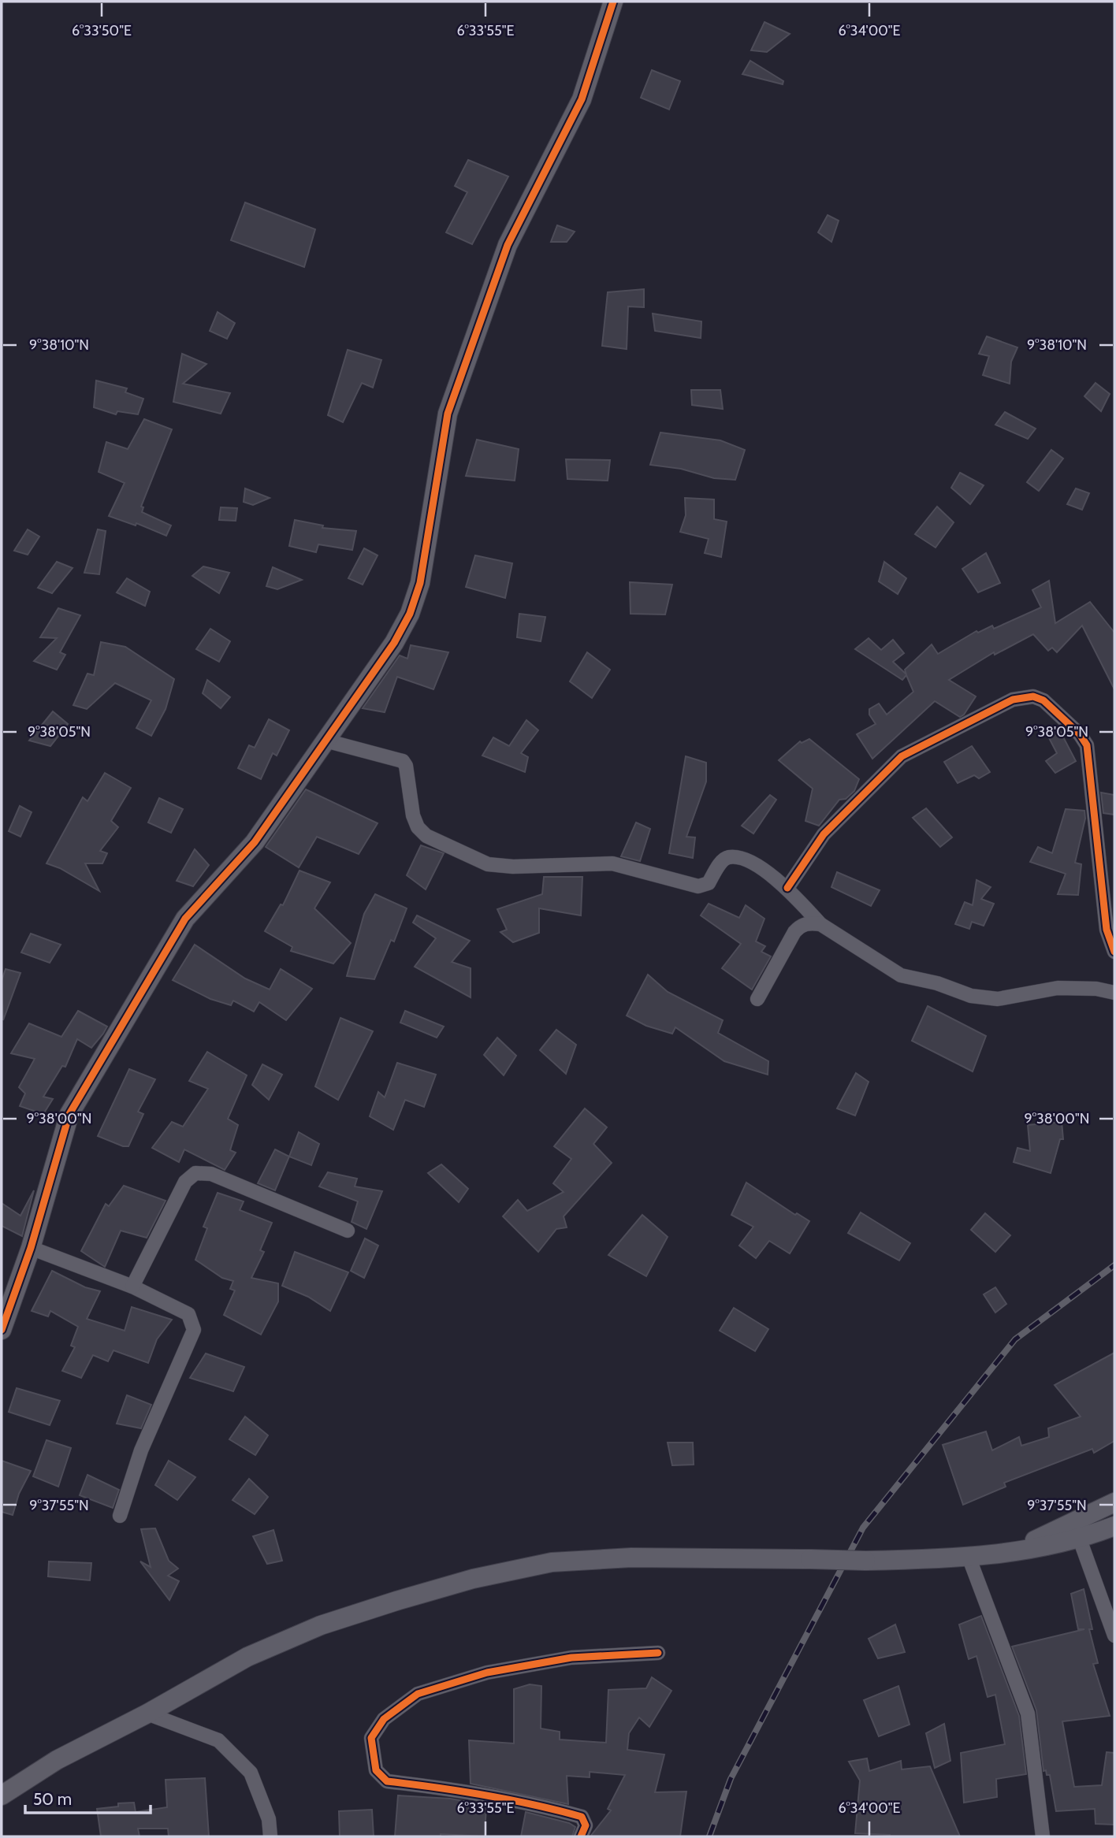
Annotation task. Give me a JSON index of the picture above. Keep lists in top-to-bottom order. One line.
{"scale_bar":"50 m","coordinates":["6°33'50\"E","6°33'55\"E","6°34'00\"E","9°38'10\"N","9°38'05\"N","9°38'00\"N","9°37'55\"N"]}
